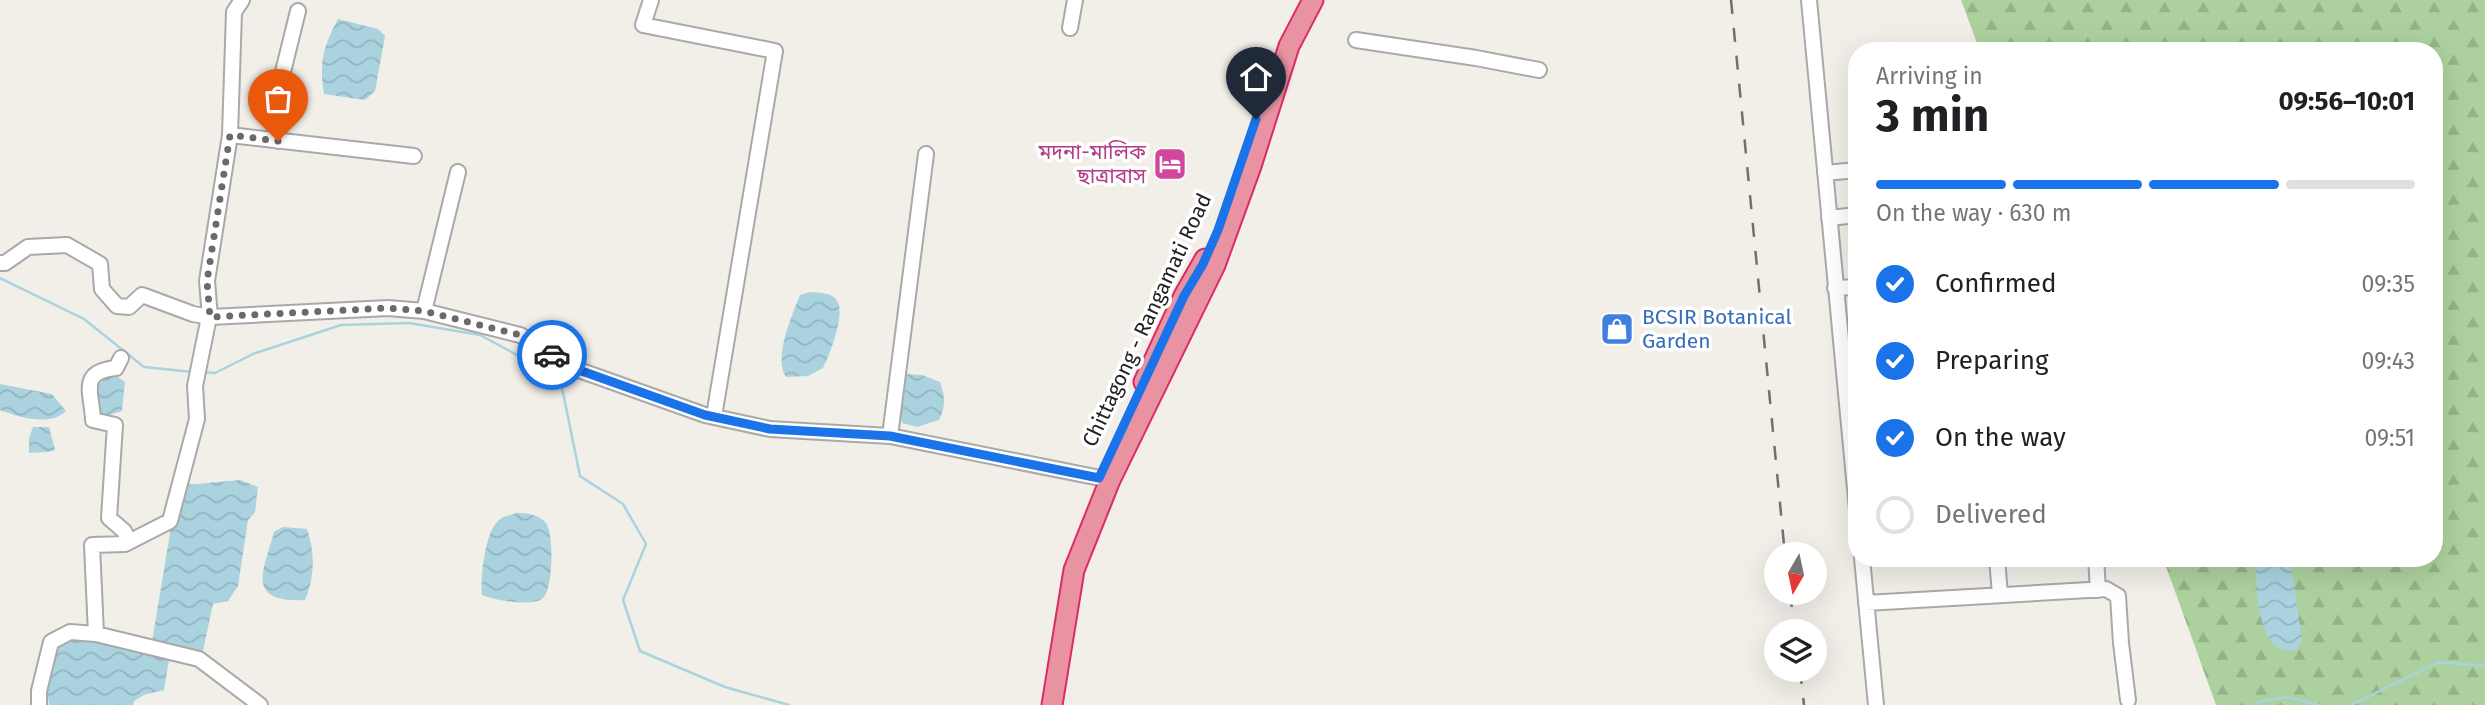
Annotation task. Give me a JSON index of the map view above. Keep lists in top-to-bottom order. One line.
{"streets":{"highway":["Chittagong - Rangamati Road"]},"places":{"hotel":["মদনা-মালিক ছাত্রাবাস"],"shop":["BCSIR Botanical Garden"]},"north":"bottom","page":{"heading":["3 min","Arriving in","09:56–10:01"],"bar":"On the way · 630 m","list":[["Confirmed","09:35"],["Preparing","09:43"],["On the way","09:51"],"Delivered"]}}
